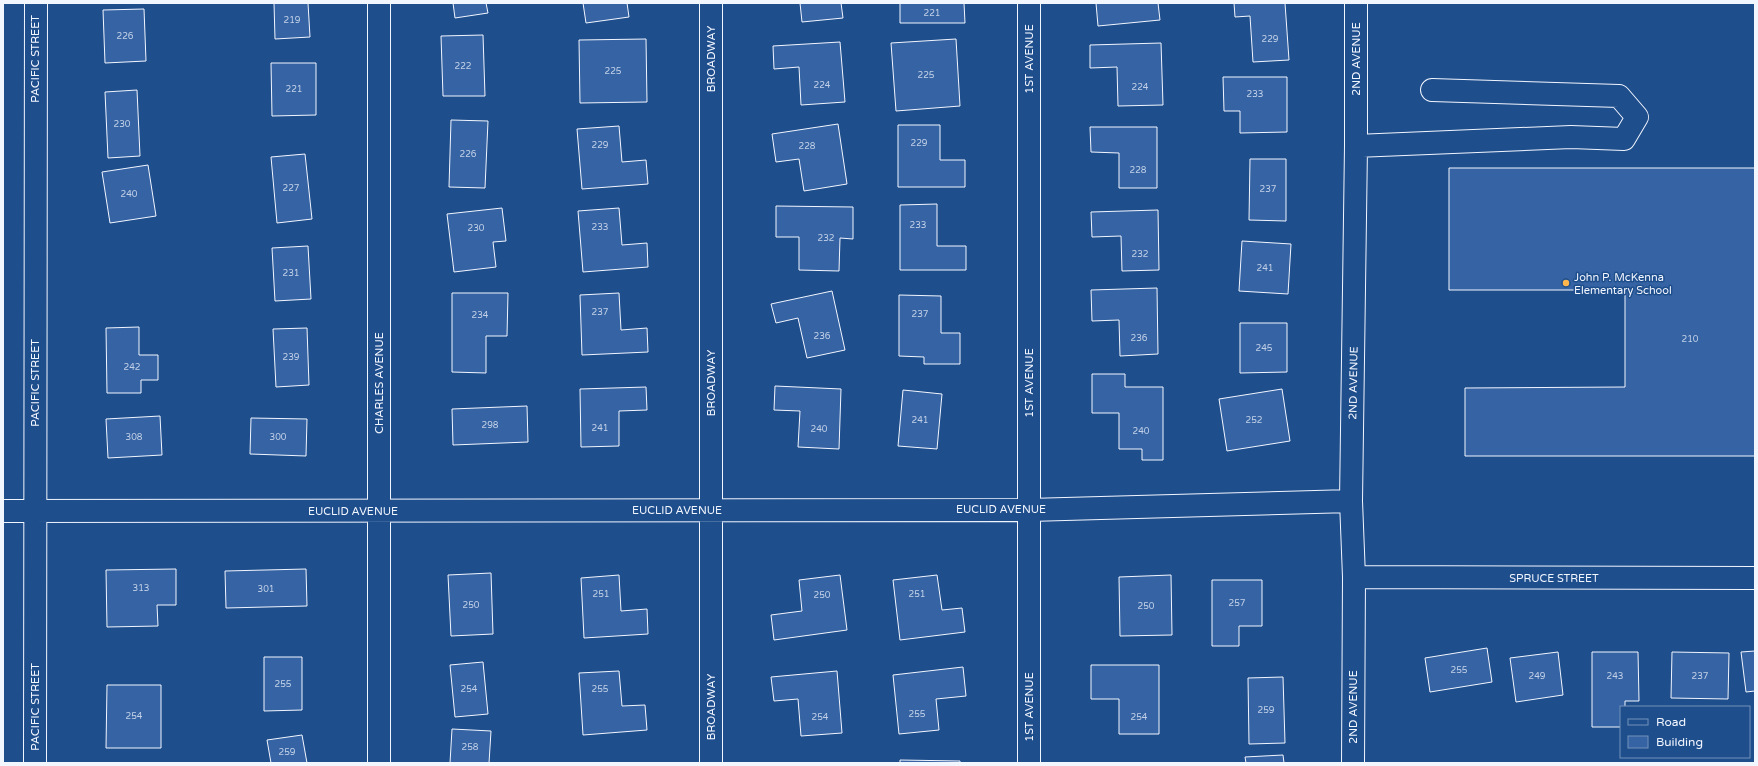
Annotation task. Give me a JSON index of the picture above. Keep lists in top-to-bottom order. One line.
{"streets":{"street":["PACIFIC STREET","BROADWAY","1ST AVENUE","2ND AVENUE","CHARLES AVENUE","EUCLID AVENUE","SPRUCE STREET"]},"crossings":[["PACIFIC STREET","EUCLID AVENUE"],["BROADWAY","EUCLID AVENUE"],["1ST AVENUE","EUCLID AVENUE"],["2ND AVENUE","EUCLID AVENUE"],["2ND AVENUE","SPRUCE STREET"],["CHARLES AVENUE","EUCLID AVENUE"]],"places":["John P. McKenna Elementary School"],"house_numbers":["221","219","226","229","222","225","225","224","224","221","233","230","229","229","228","226","228","227","237","240","233","233","230","232","232","241","231","237","237","234","236","236","210","245","239","242","241","252","298","241","240","240","308","300","313","301","251","251","250","257","250","250","255","249","243","237","255","254","255","259","255","254","254","254","258","259"],"legend":["Road","Building"]}
